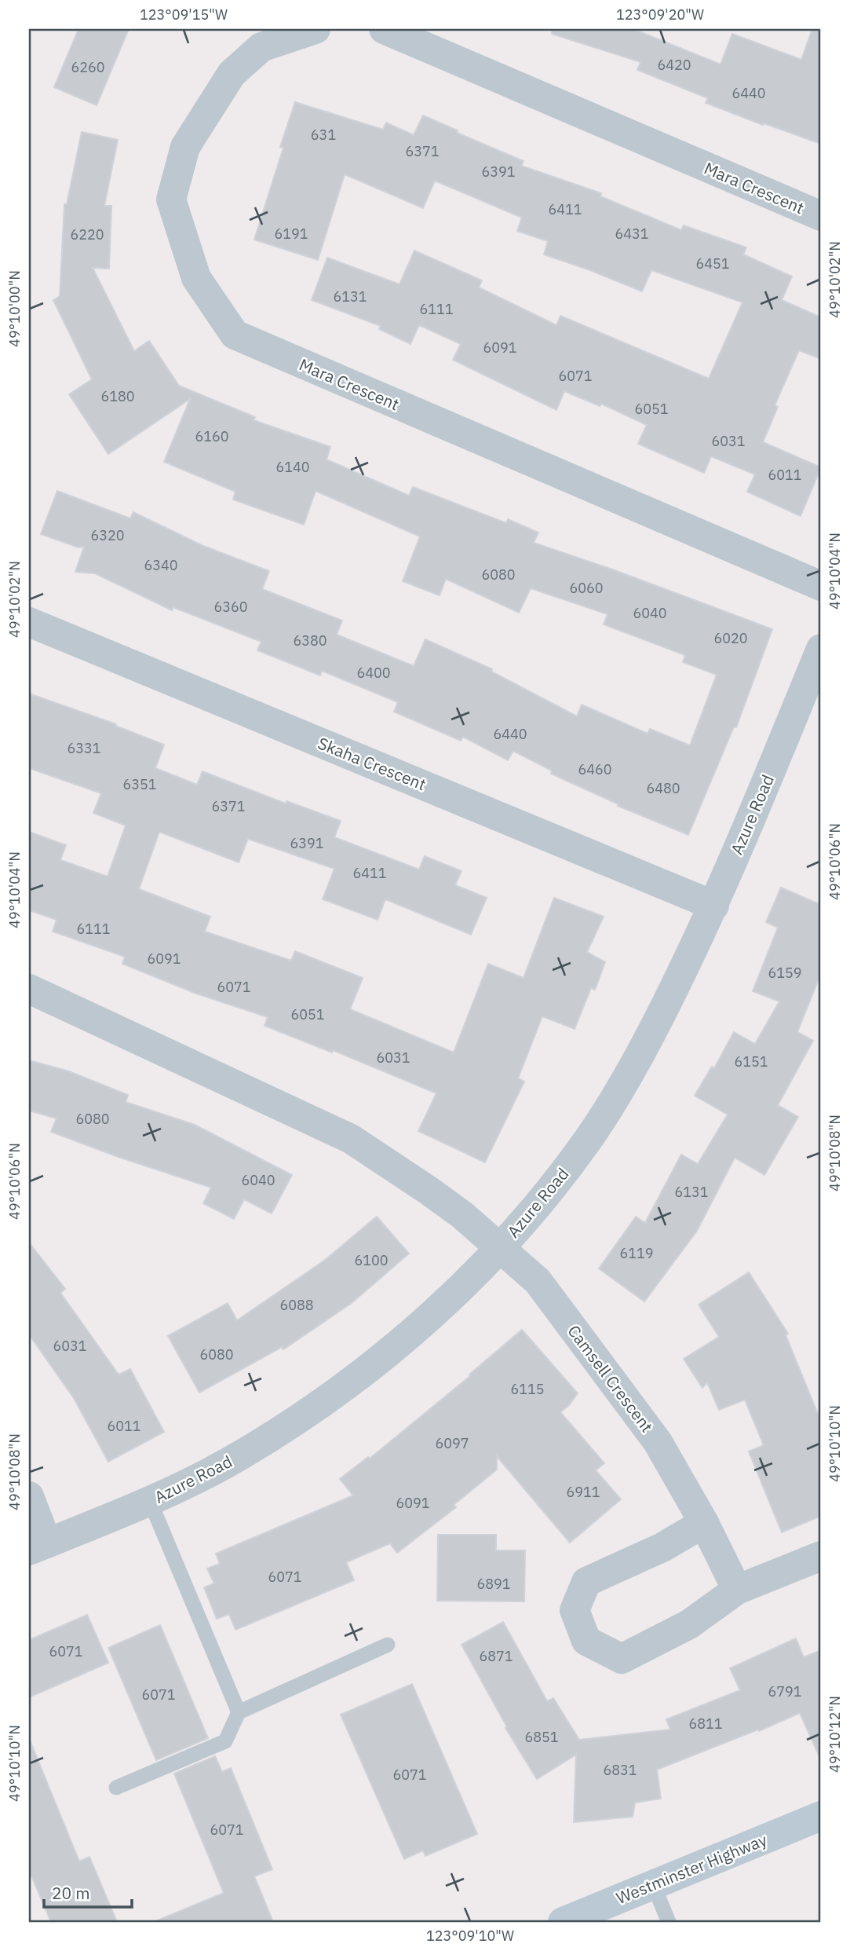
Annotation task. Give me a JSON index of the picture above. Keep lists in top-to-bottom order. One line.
{"streets":{"main road":["Westminster Highway"],"street":["Mara Crescent","Skaha Crescent","Azure Road","Camsell Crescent"]},"crossings":[["Skaha Crescent","Azure Road"],["Azure Road","Camsell Crescent"]],"house_numbers":["6420","6260","6440","631","6371","6391","6411","6191","6431","6220","6451","6131","6111","6091","6071","6180","6051","6160","6031","6140","6011","6320","6340","6080","6060","6360","6040","6020","6380","6400","6440","6331","6460","6351","6480","6371","6391","6411","6111","6091","6159","6071","6051","6031","6151","6080","6040","6131","6119","6100","6088","6031","6080","6115","6011","6097","6911","6091","6071","6891","6071","6871","6791","6071","6811","6851","6831","6071","6071"],"scale_bar":"20 m","coordinates":["123°09'15\"W","123°09'20\"W","49°10'02\"N","49°10'00\"N","49°10'04\"N","49°10'06\"N","49°10'08\"N","49°10'10\"N","49°10'12\"N","123°09'10\"W"]}
